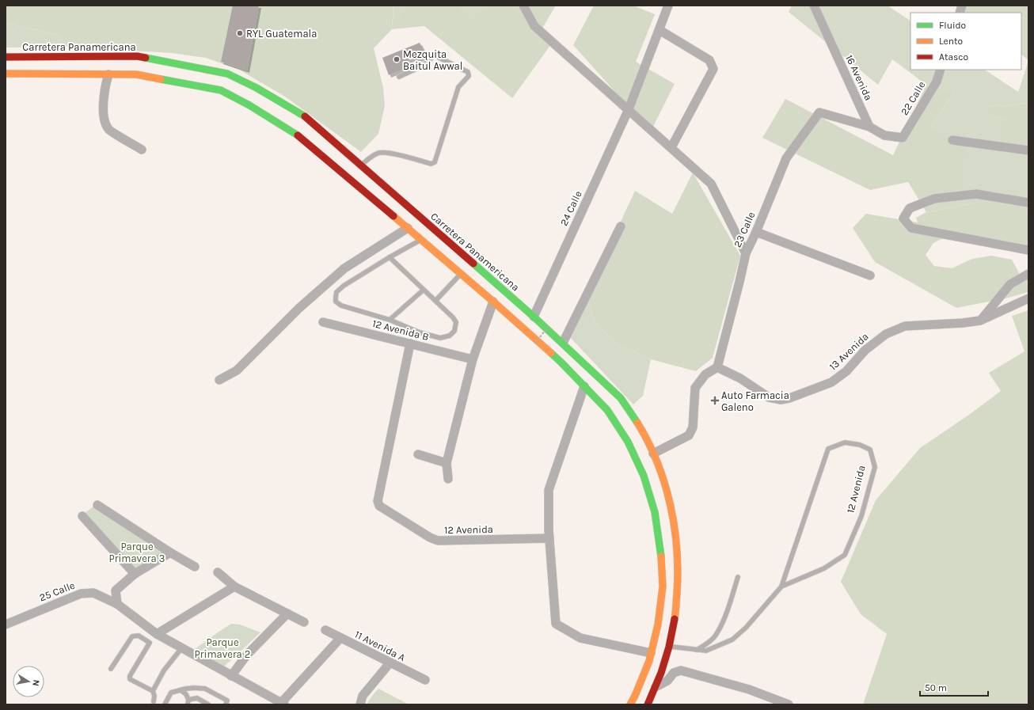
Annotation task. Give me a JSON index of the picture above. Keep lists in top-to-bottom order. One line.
{"streets":{"highway":["Carretera Panamericana"],"street":["16 Avenida","22 Calle","24 Calle","23 Calle","12 Avenida B","13 Avenida","12 Avenida","25 Calle","11 Avenida A"]},"crossings":[["Carretera Panamericana","24 Calle"],["Carretera Panamericana","12 Avenida"],["16 Avenida","22 Calle"],["16 Avenida","23 Calle"],["22 Calle","23 Calle"],["23 Calle","13 Avenida"],["12 Avenida B","12 Avenida"]],"parks":["Parque Primavera 3","Parque Primavera 2"],"places":{"other":["RYL Guatemala","Mezquita Baitul Awwal"],"health":["Auto Farmacia Galeno"]},"legend":["Fluido","Lento","Atasco"],"scale_bar":"50 m","north":"right"}
